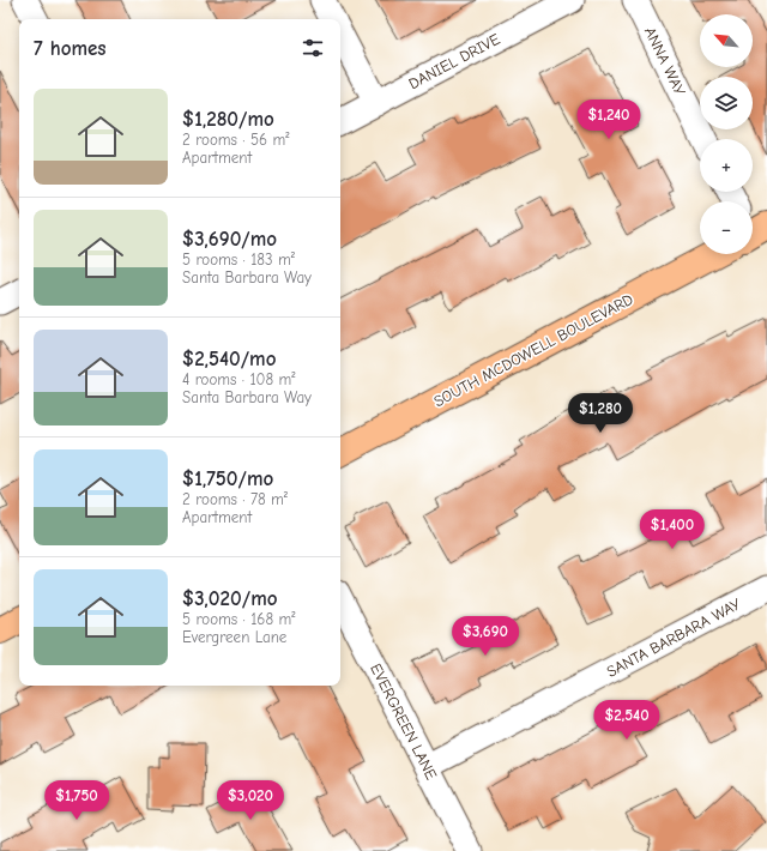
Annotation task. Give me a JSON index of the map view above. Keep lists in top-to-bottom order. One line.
{"streets":{"main road":["SOUTH MCDOWELL BOULEVARD"],"street":["DANIEL DRIVE","ANNA WAY","SANTA BARBARA WAY","EVERGREEN LANE"]},"crossings":[["SANTA BARBARA WAY","EVERGREEN LANE"]],"north":"top left","page":{"map_buttons":["+","−"],"heading":"7 homes","list":[{"name":"$1,280/mo","note":"2 rooms · 56 m² · Apartment"},{"name":"$3,690/mo","note":"5 rooms · 183 m² · Santa Barbara Way"},{"name":"$2,540/mo","note":"4 rooms · 108 m² · Santa Barbara Way"},{"name":"$1,750/mo","note":"2 rooms · 78 m² · Apartment"},{"name":"$3,020/mo","note":"5 rooms · 168 m² · Evergreen Lane"}],"price":["$1,240","$1,280","$1,400","$3,690","$2,540","$1,750","$3,020"]}}
